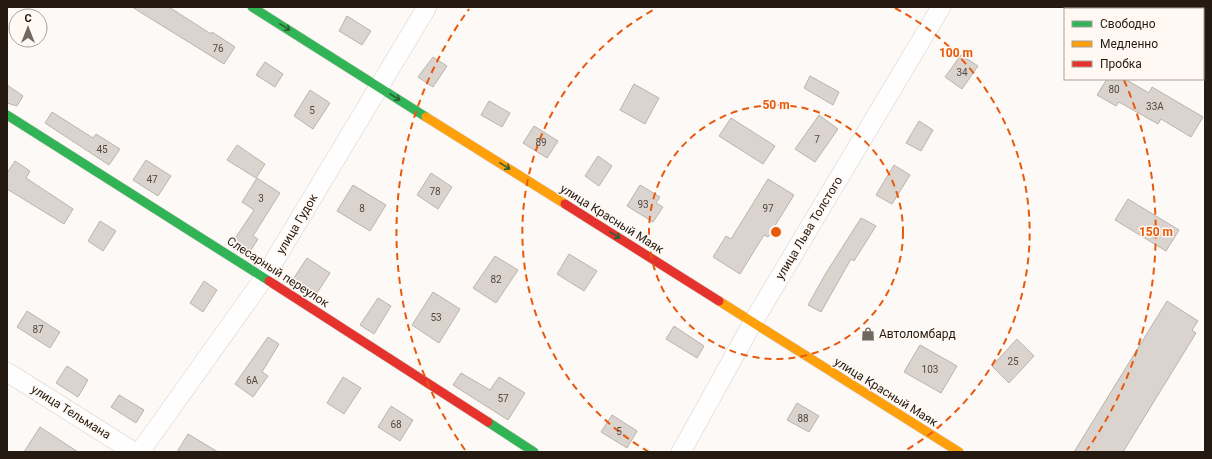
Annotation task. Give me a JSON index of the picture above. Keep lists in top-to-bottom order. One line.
{"streets":{"main road":["улица Красный Маяк","Слесарный переулок"],"street":["улица Гудок","улица Льва Толстого","улица Тельмана"]},"crossings":[["улица Красный Маяк","улица Гудок"],["улица Красный Маяк","улица Льва Толстого"],["улица Гудок","Слесарный переулок"]],"one_way":["улица Красный Маяк"],"places":{"shop":["Автоломбард"]},"house_numbers":["76","34","80","33А","5","7","89","45","47","78","3","93","8","97","82","53","87","25","103","6А","57","88","68","5"],"legend":["Свободно","Медленно","Пробка"],"north":"top","rings":["100 m","50 m","150 m"]}
